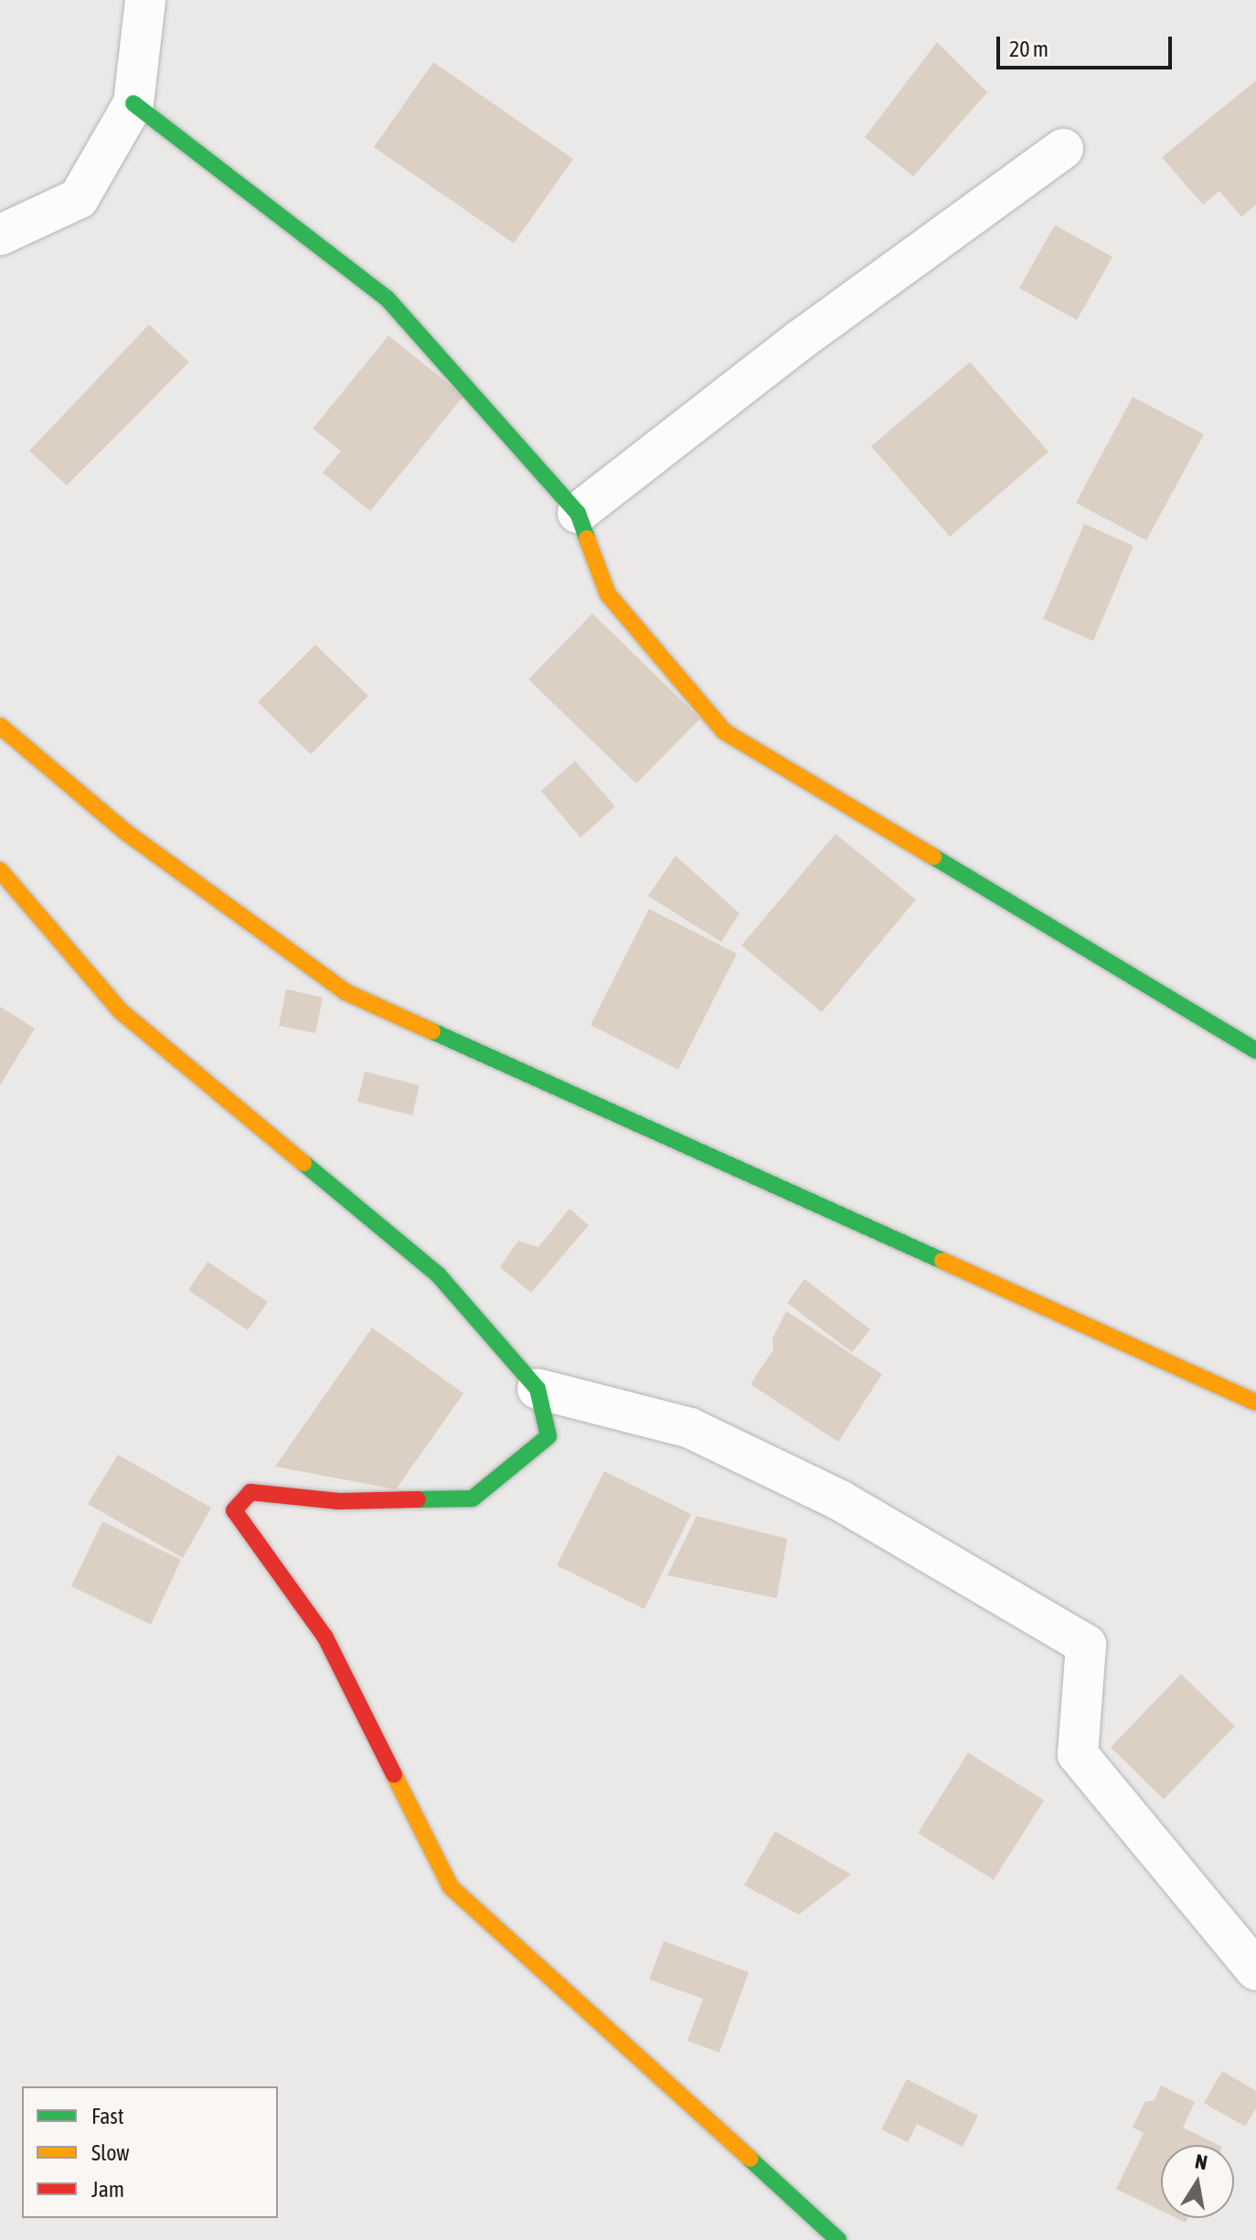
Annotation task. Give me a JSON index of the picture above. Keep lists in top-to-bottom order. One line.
{"legend":["Fast","Slow","Jam"],"scale_bar":"20 m","north":"top"}
